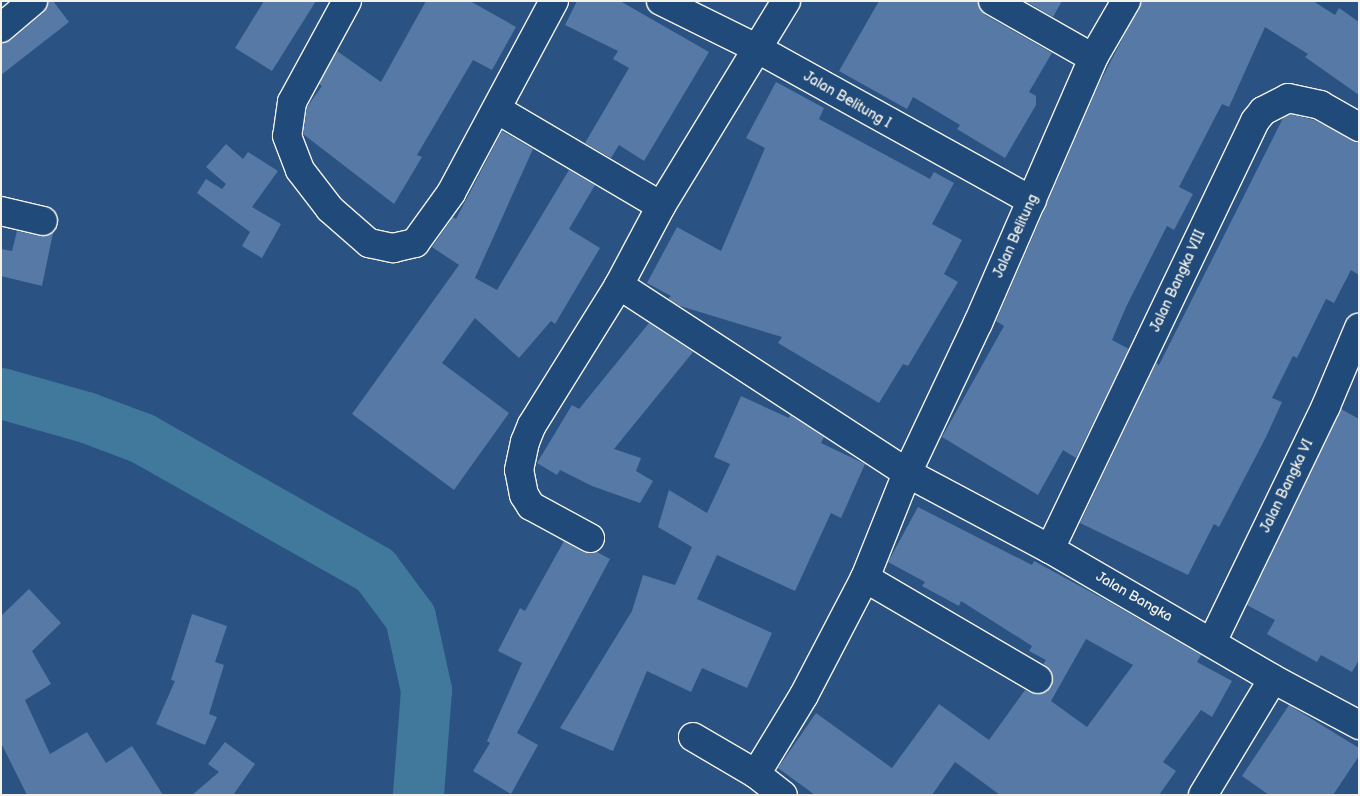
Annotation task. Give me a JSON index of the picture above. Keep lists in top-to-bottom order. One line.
{"streets":{"street":["Jalan Belitung I","Jalan Belitung","Jalan Bangka VIII","Jalan Bangka VI","Jalan Bangka"]},"crossings":[["Jalan Belitung I","Jalan Belitung"],["Jalan Belitung","Jalan Bangka"],["Jalan Bangka VIII","Jalan Bangka"],["Jalan Bangka VI","Jalan Bangka"]]}
